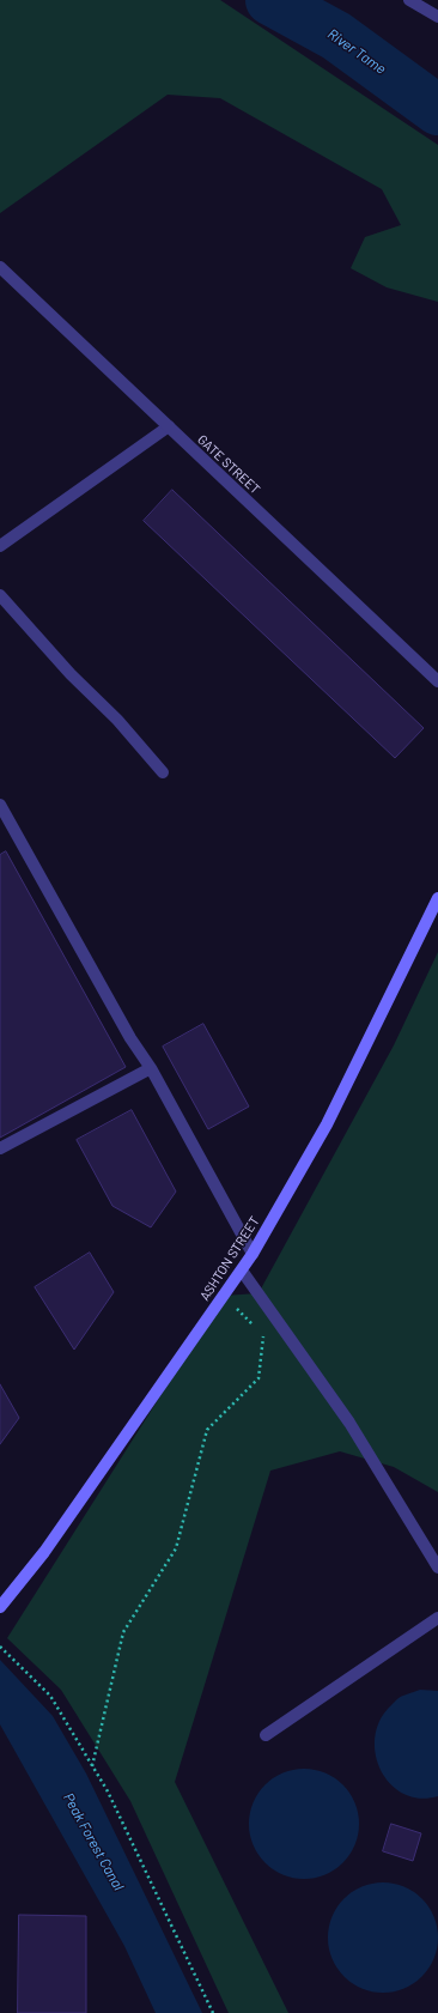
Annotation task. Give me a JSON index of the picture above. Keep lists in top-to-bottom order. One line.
{"streets":{"main road":["ASHTON STREET"],"street":["GATE STREET"]},"water":["River Tame","Peak Forest Canal"]}
